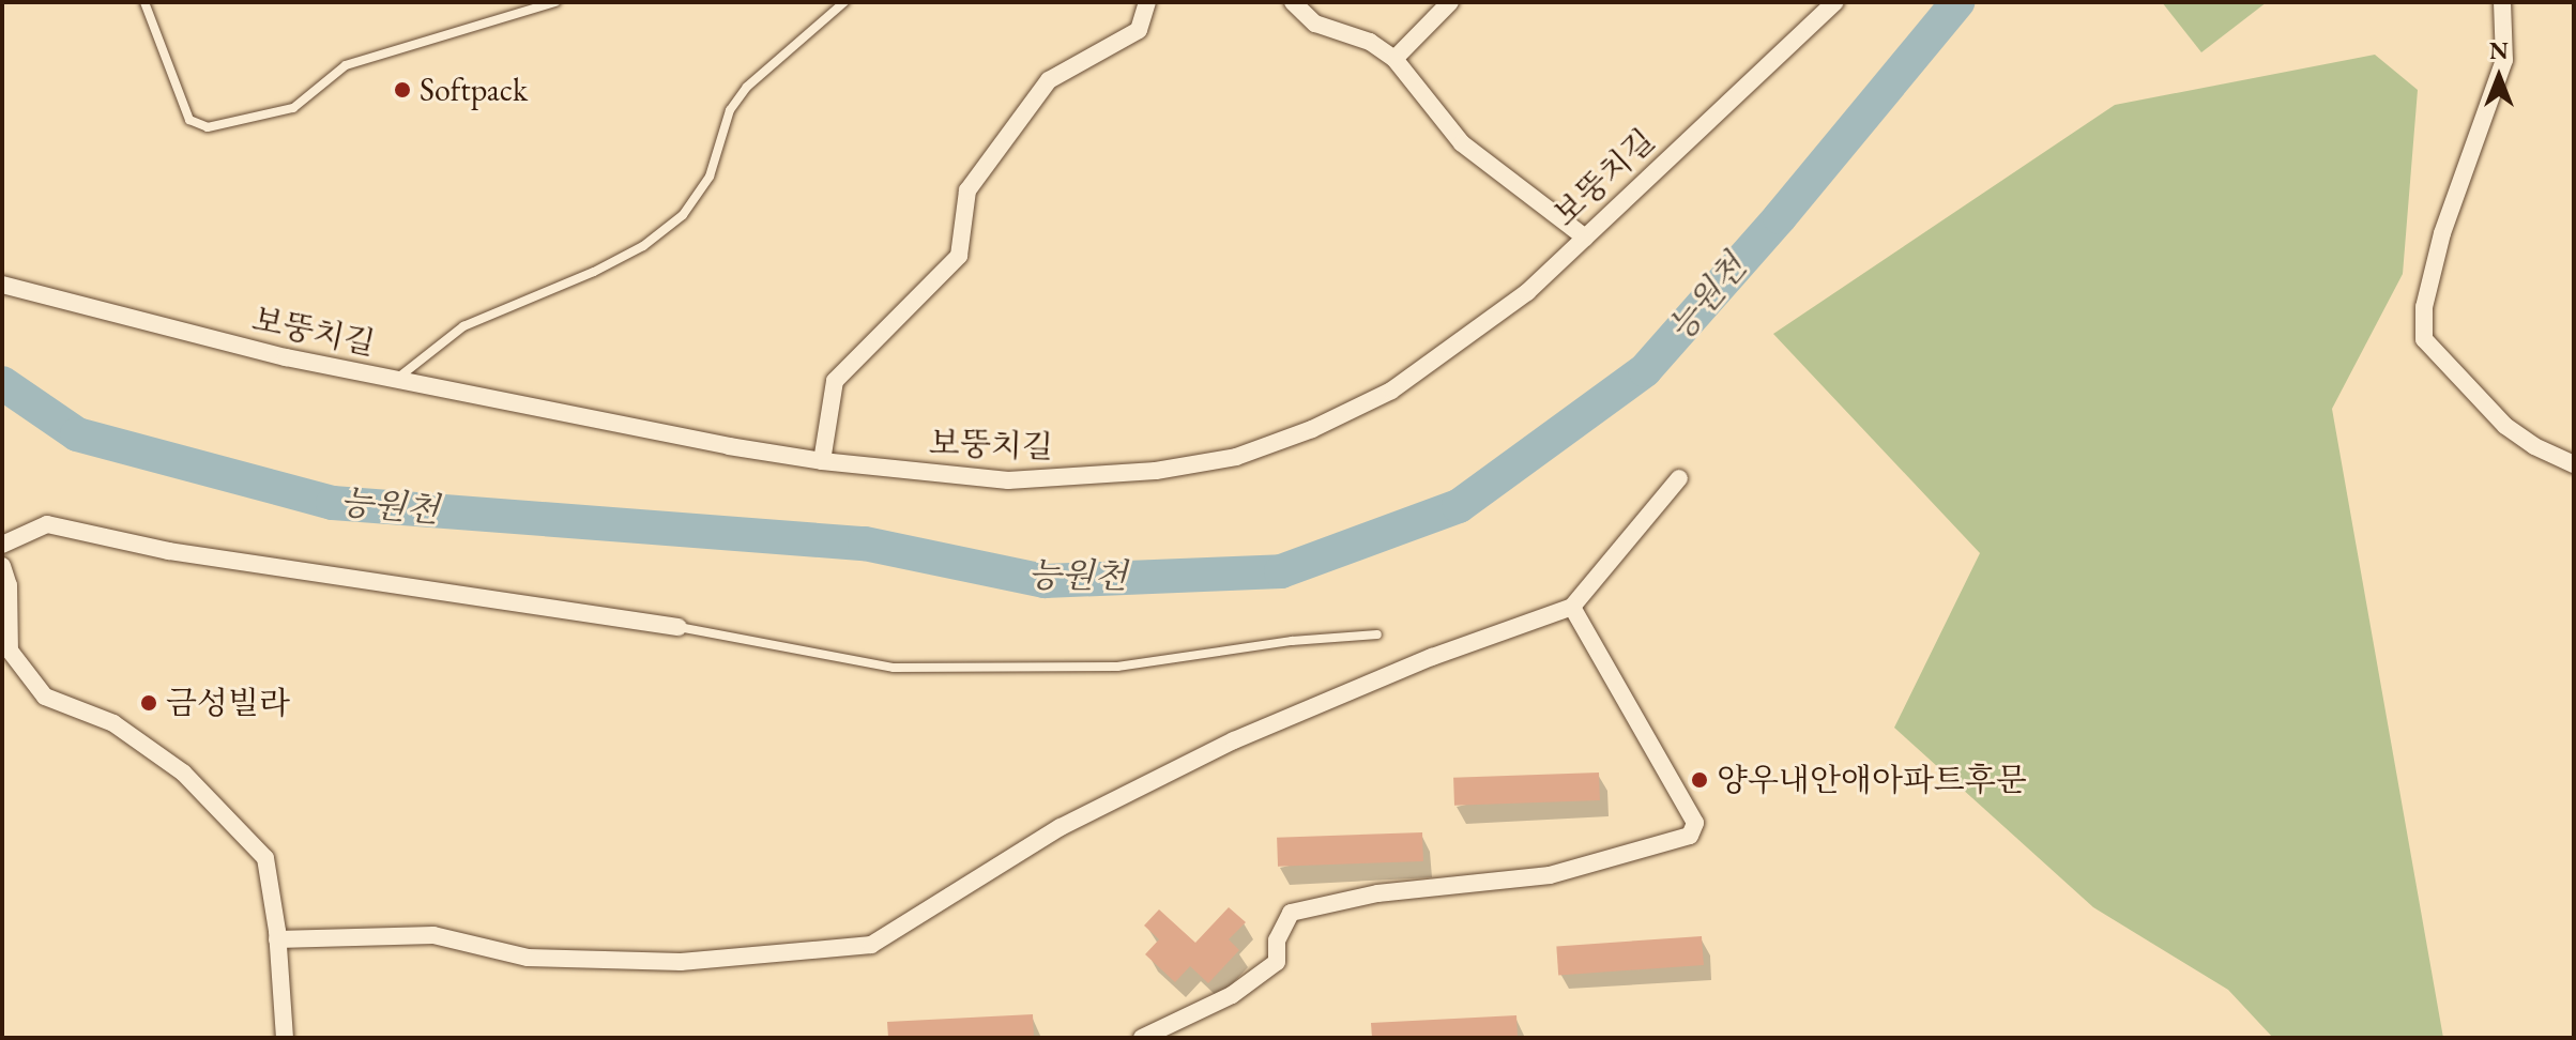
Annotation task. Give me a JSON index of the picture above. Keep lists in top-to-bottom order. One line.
{"streets":{"street":["보뚱치길"]},"water":["능원천"],"places":["Softpack","금성빌라","양우내안애아파트후문"],"north":"top"}
